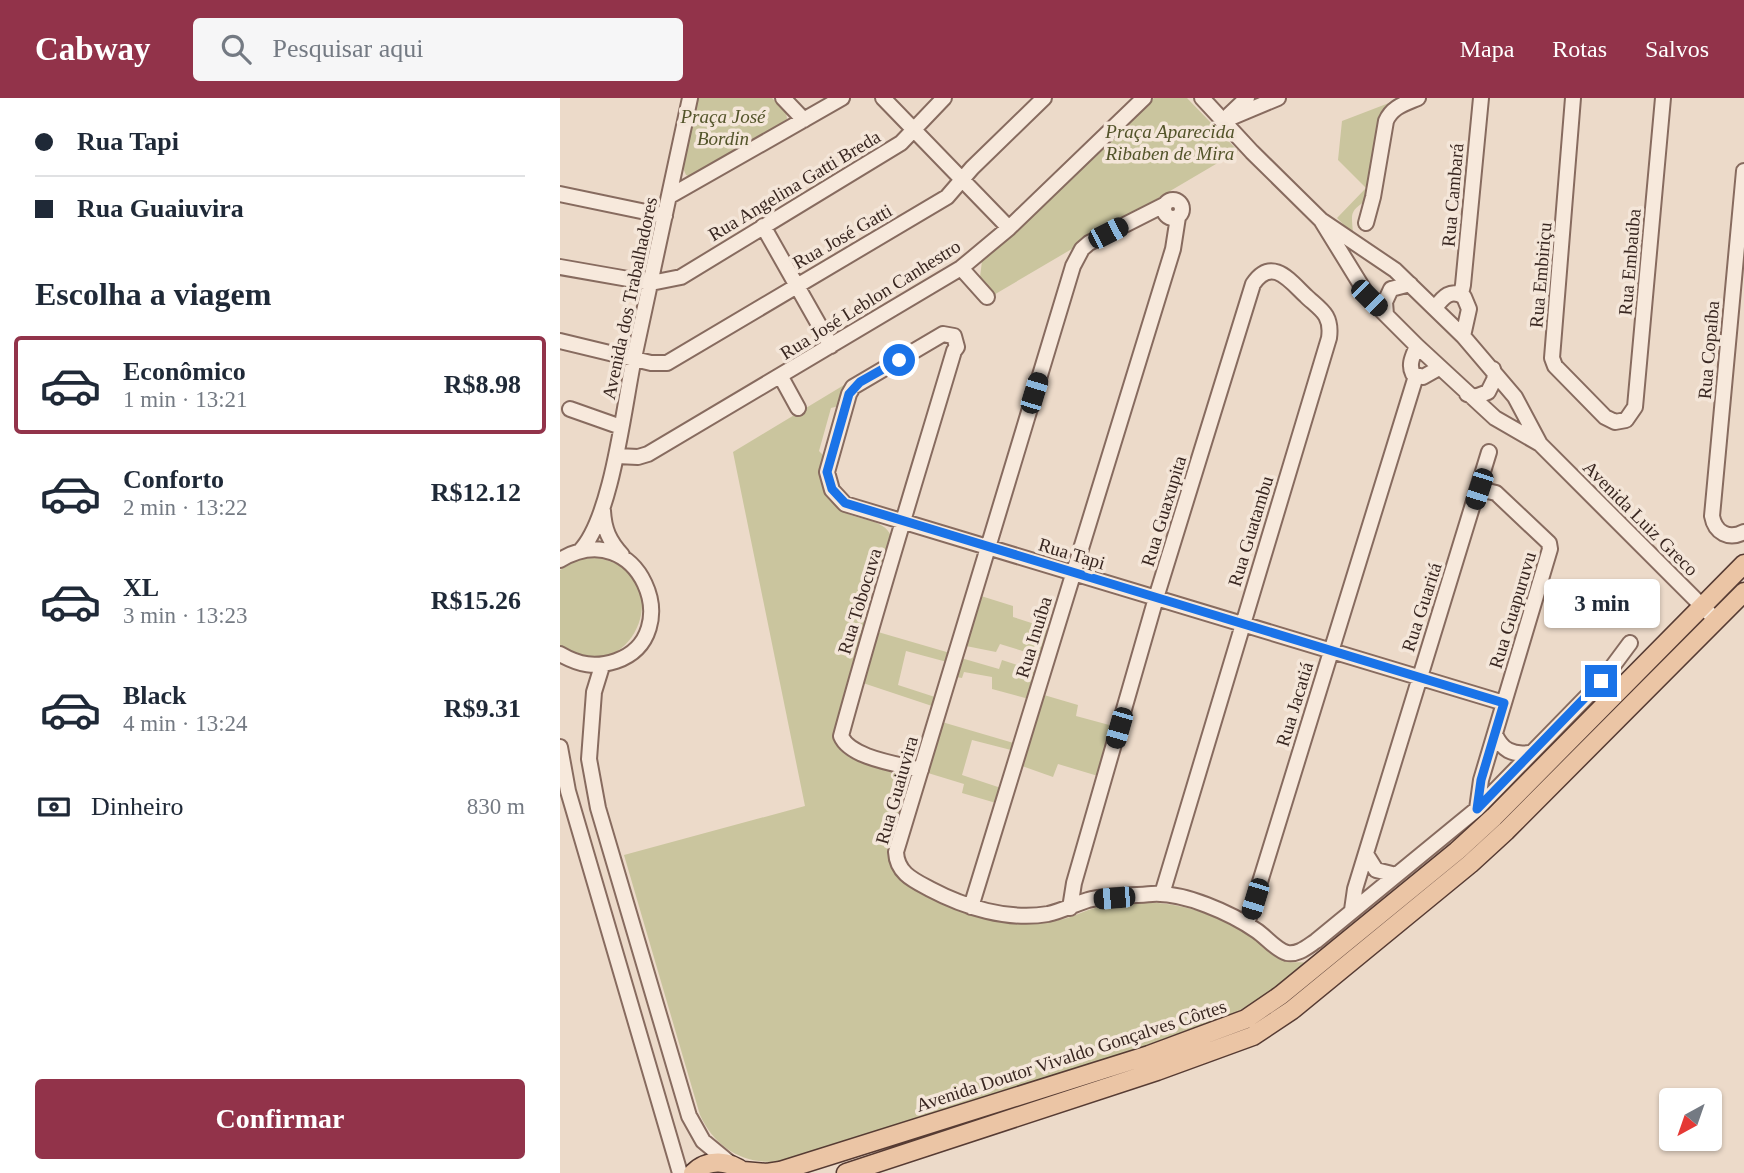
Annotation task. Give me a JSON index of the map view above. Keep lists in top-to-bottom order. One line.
{"streets":{"main road":["Avenida Doutor Vivaldo Gonçalves Côrtes"],"street":["Rua Angelina Gatti Breda","Rua Cambará","Rua José Gatti","Rua Embaúba","Rua Embiriçu","Avenida dos Trabalhadores","Rua José Leblon Canhestro","Rua Copaíba","Rua Guaxupita","Avenida Luiz Greco","Rua Guatambu","Rua Tapi","Rua Tobocuva","Rua Guaritá","Rua Guapuruvu","Rua Inuíba","Rua Jacatiá","Rua Guaiuvira"]},"crossings":[["Rua Angelina Gatti Breda","Avenida dos Trabalhadores"],["Rua Cambará","Avenida Luiz Greco"],["Rua José Gatti","Avenida dos Trabalhadores"],["Rua Embaúba","Rua Embiriçu"],["Avenida dos Trabalhadores","Rua José Leblon Canhestro"],["Rua Guaxupita","Rua Guatambu"],["Rua Guaxupita","Rua Tapi"],["Rua Guaxupita","Rua Guaiuvira"],["Avenida Luiz Greco","Rua Jacatiá"],["Avenida Luiz Greco","Avenida Doutor Vivaldo Gonçalves Côrtes"],["Rua Guatambu","Rua Tapi"],["Rua Guatambu","Rua Guaiuvira"],["Rua Tapi","Rua Tobocuva"],["Rua Tapi","Rua Guaritá"],["Rua Tapi","Rua Guapuruvu"],["Rua Tapi","Rua Inuíba"],["Rua Tapi","Rua Jacatiá"],["Rua Tapi","Rua Guaiuvira"],["Rua Tobocuva","Rua Guaiuvira"],["Rua Guaritá","Rua Guapuruvu"],["Rua Guaritá","Rua Guaiuvira"],["Rua Guapuruvu","Rua Guaiuvira"],["Rua Inuíba","Rua Guaiuvira"],["Rua Jacatiá","Rua Guaiuvira"]],"parks":["Praça José Bordin","Praça Aparecida Ribaben de Mira"],"north":"bottom left","page":{"header":"Cabway","search":"Pesquisar aqui","nav":["Mapa","Rotas","Salvos"],"banner":["Rua Tapi","Rua Guaiuvira"],"heading":"Escolha a viagem","list":[{"name":"Econômico","note":"1 min · 13:21","value":"R$8.98"},{"name":"Conforto","note":"2 min · 13:22","value":"R$12.12"},{"name":"XL","note":"3 min · 13:23","value":"R$15.26"},{"name":"Black","note":"4 min · 13:24","value":"R$9.31"}],"bubble":"3 min","pay":["Dinheiro","830 m"],"buttons":"Confirmar"}}
